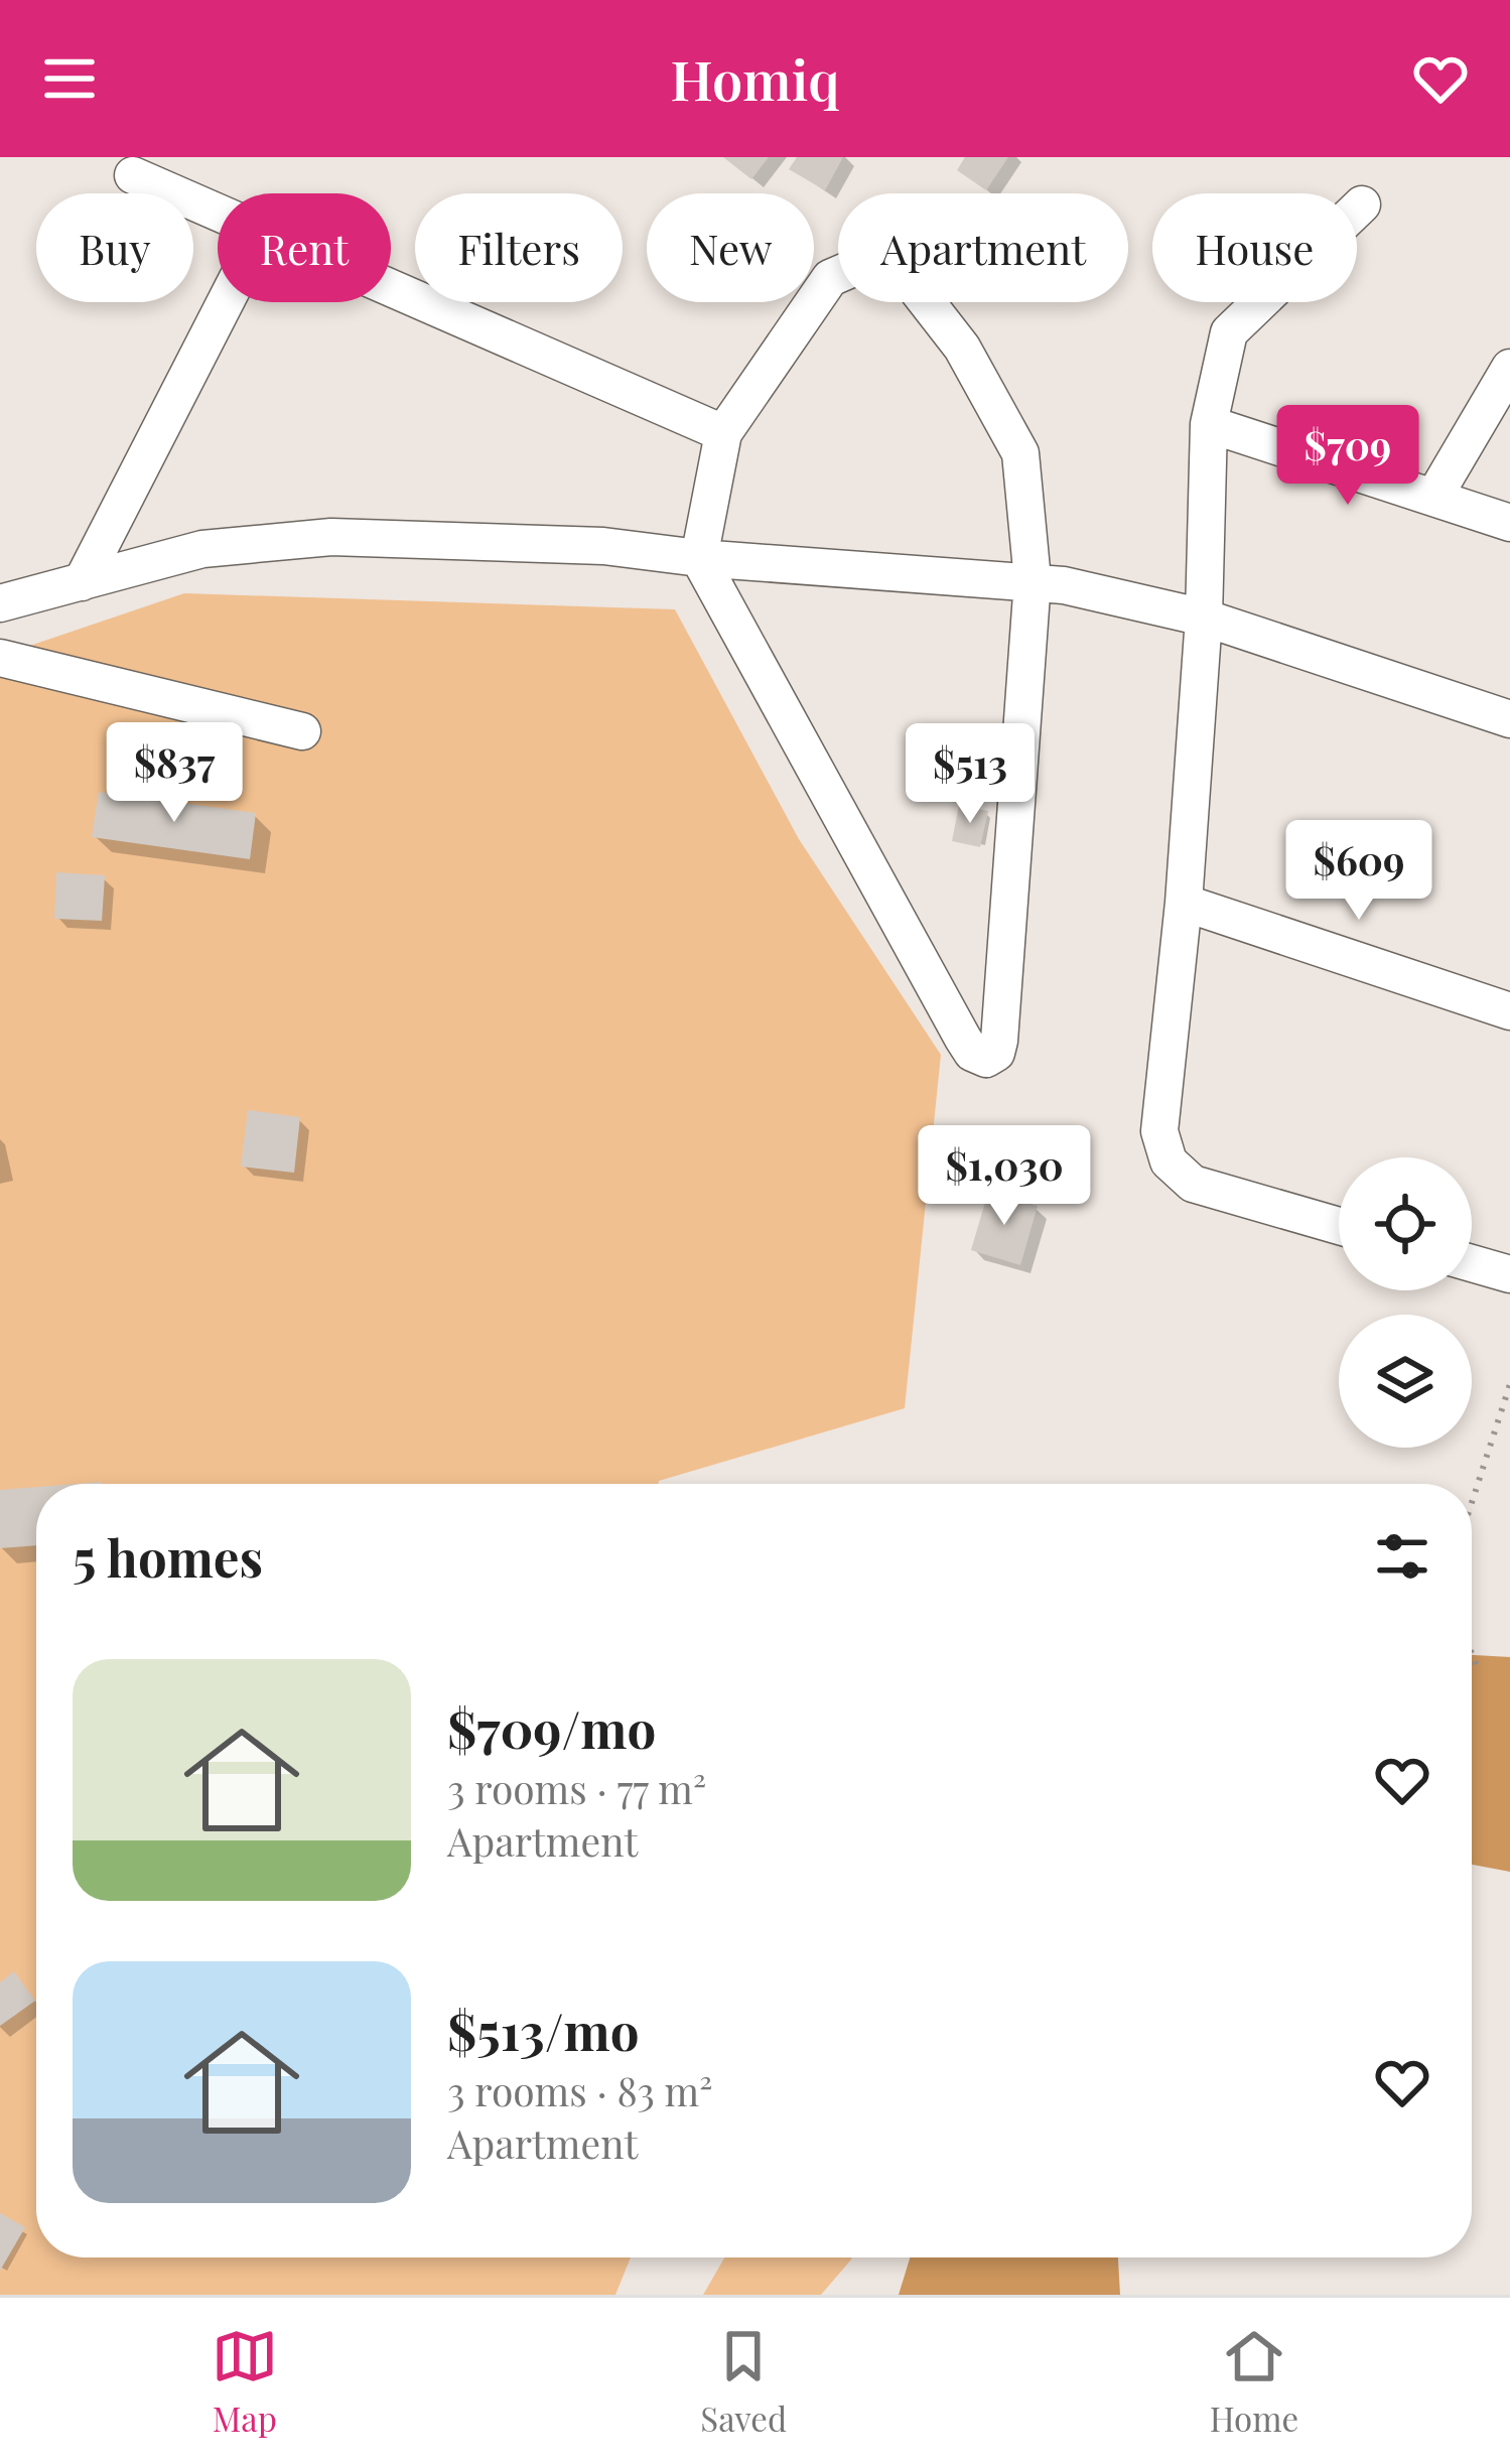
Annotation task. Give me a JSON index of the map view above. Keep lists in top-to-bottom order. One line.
{"page":{"header":"Homiq","chip":["Buy","Rent","Filters","New","Apartment","House"],"price":["$709","$837","$513","$609","$1,030"],"heading":"5 homes","list":[{"name":"$709/mo","note":"3 rooms · 77 m² · Apartment"},{"name":"$513/mo","note":"3 rooms · 83 m² · Apartment"}],"tabs":["Map","Saved","Home"]}}
